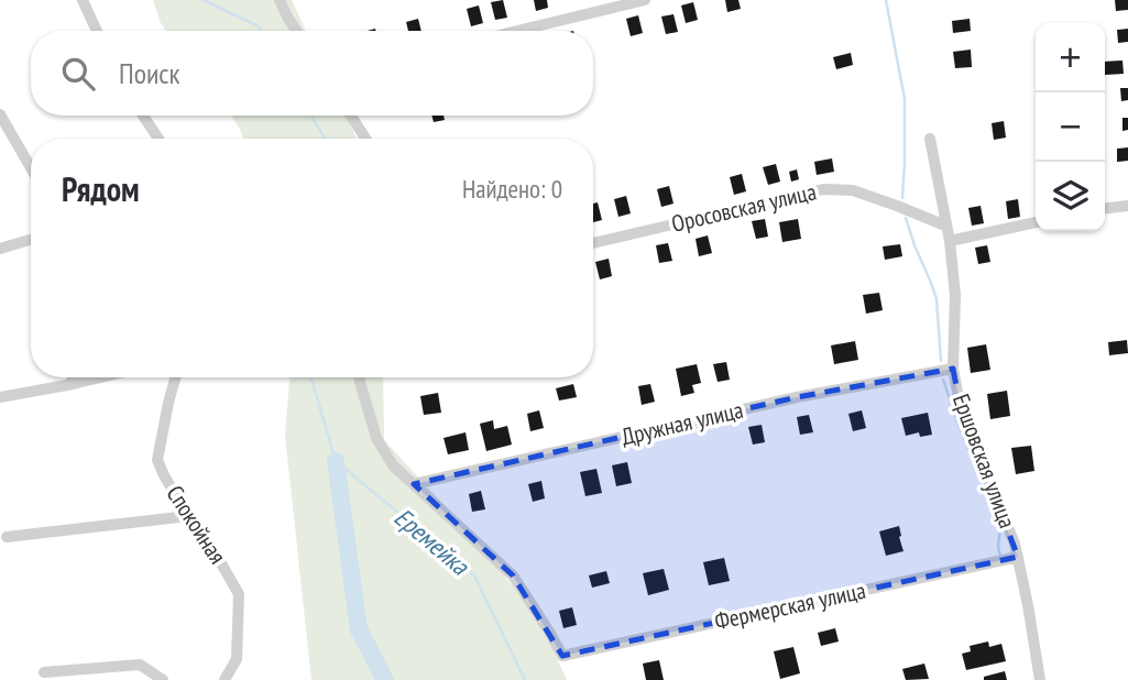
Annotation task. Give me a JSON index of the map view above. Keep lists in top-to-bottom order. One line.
{"streets":{"street":["Оросовская улица","Дружная улица","Ершовская улица","Спокойная","Фермерская улица"]},"crossings":[["Оросовская улица","Ершовская улица"],["Дружная улица","Ершовская улица"],["Дружная улица","Фермерская улица"],["Ершовская улица","Фермерская улица"]],"water":["Еремейка"],"page":{"map_buttons":["+","−"],"search":"Поиск","heading":["Рядом","Найдено: 0"]}}
